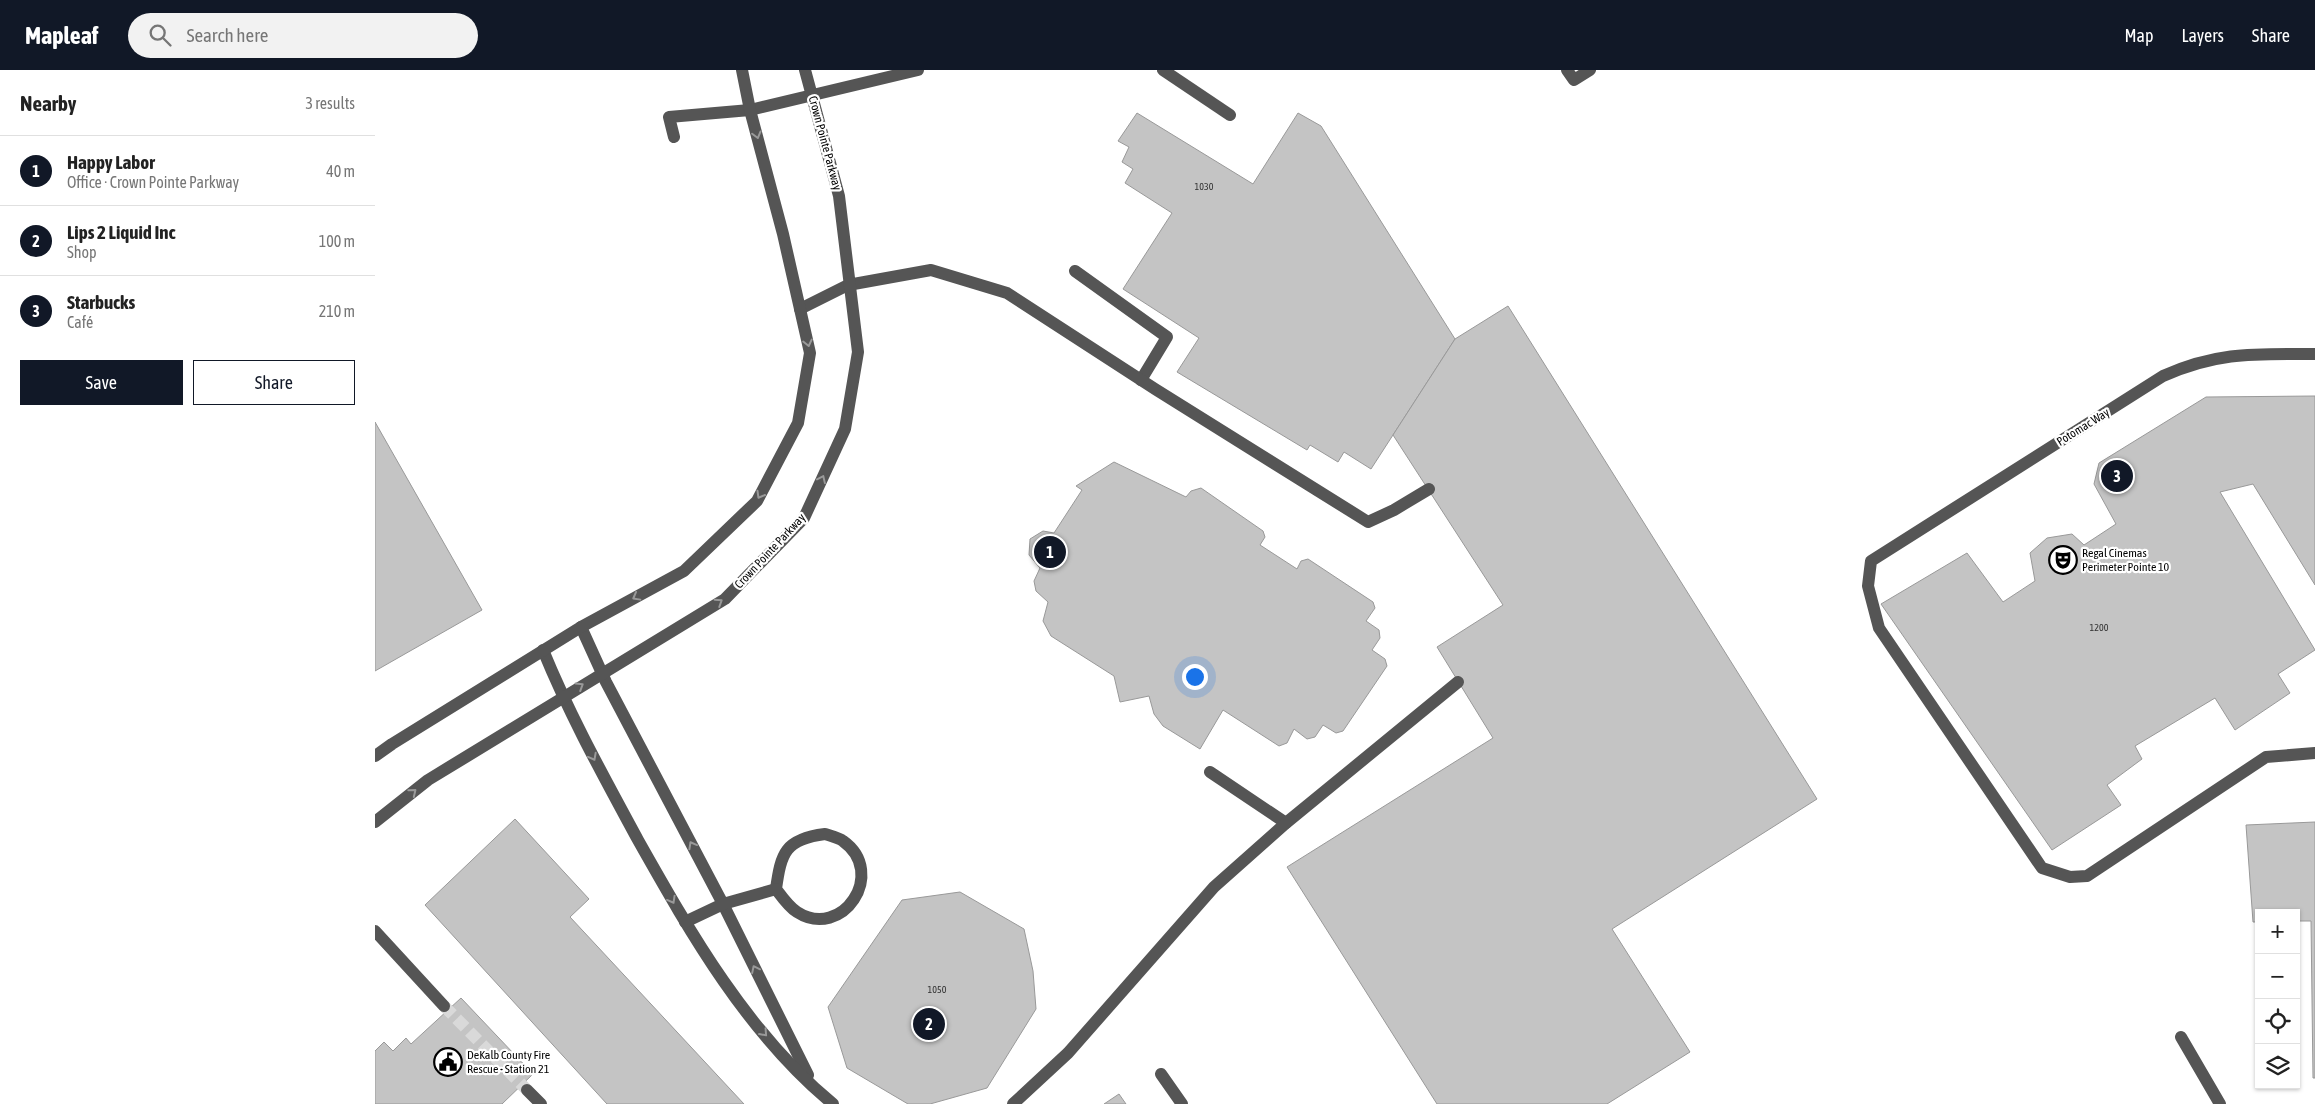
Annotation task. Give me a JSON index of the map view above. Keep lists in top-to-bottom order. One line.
{"streets":{"street":["Crown Pointe Parkway","Potomac Way"]},"places":{"theatre":["Regal Cinemas Perimeter Pointe 10"],"public building":["DeKalb County Fire Rescue - Station 21"]},"house_numbers":["1030","1200","1050"],"page":{"header":"Mapleaf","search":"Search here","nav":["Map","Layers","Share"],"heading":["Nearby","3 results"],"list":[{"mark":"1","name":"Happy Labor","note":"Office · Crown Pointe Parkway","value":"40 m"},{"mark":"2","name":"Lips 2 Liquid Inc","note":"Shop","value":"100 m"},{"mark":"3","name":"Starbucks","note":"Café","value":"210 m"}],"buttons":["Save","Share"],"pins":["3","1","2"],"map_buttons":["+","−"]}}
